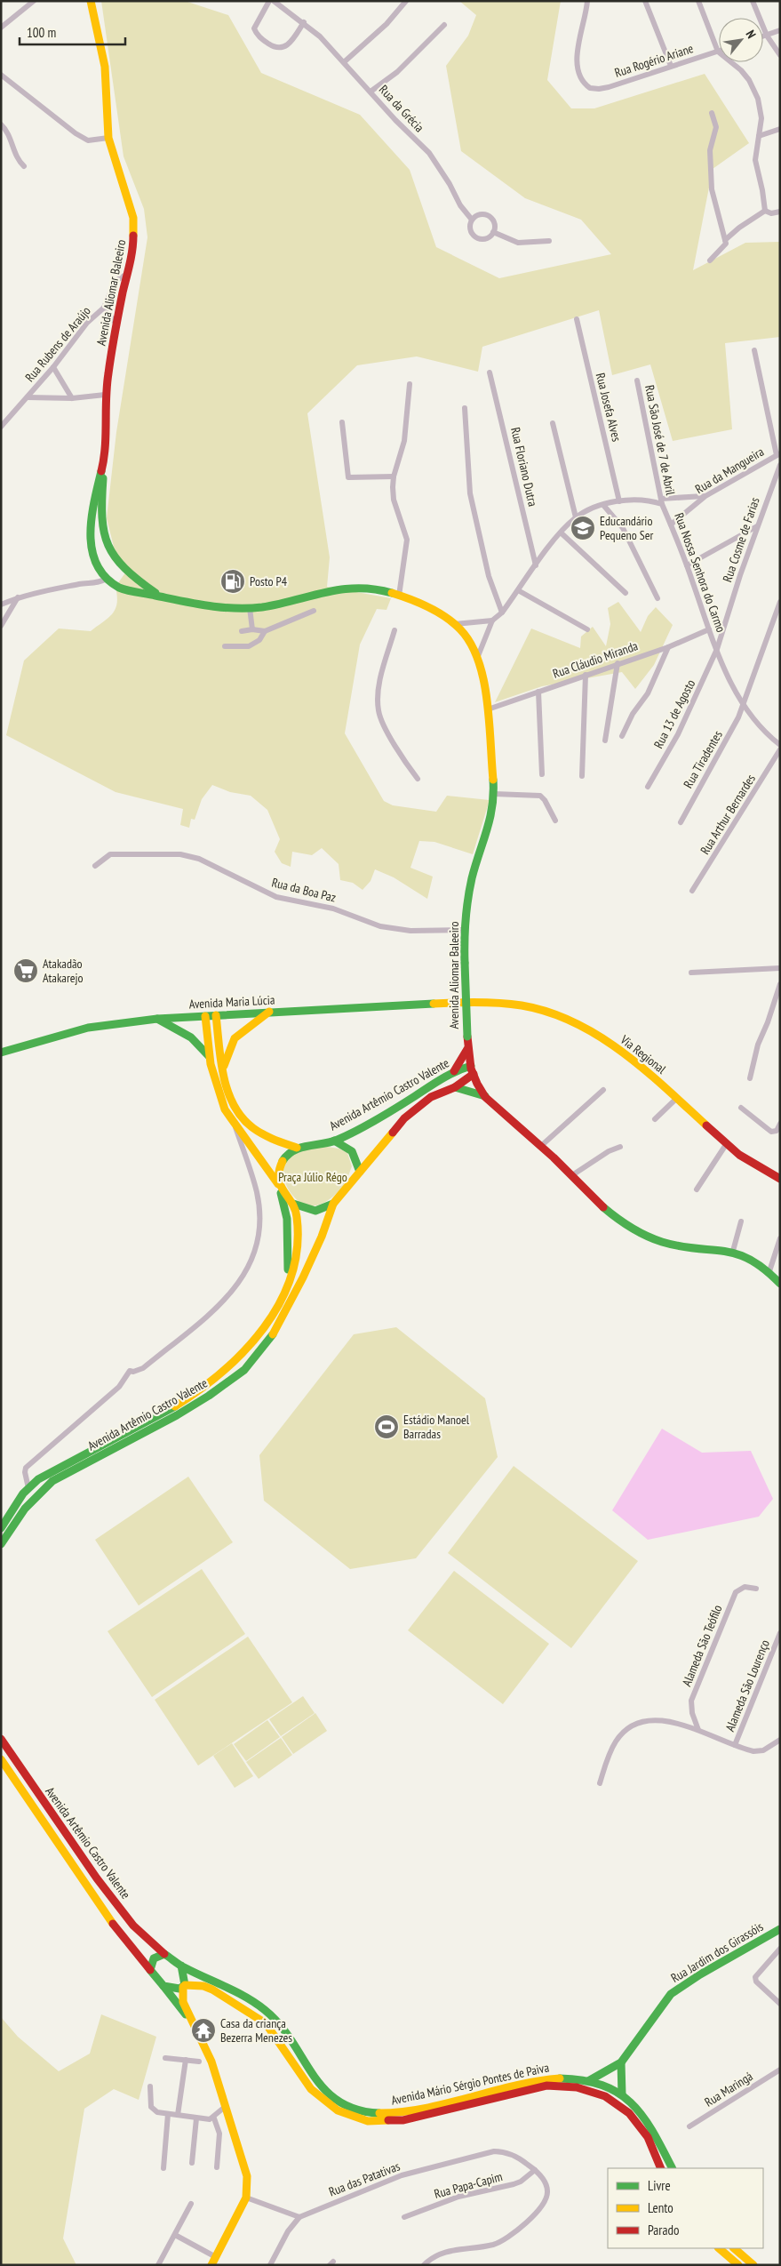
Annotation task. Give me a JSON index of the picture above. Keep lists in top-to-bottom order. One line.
{"streets":{"main road":["Avenida Aliomar Baleeiro","Avenida Maria Lúcia","Via Regional","Avenida Artêmio Castro Valente","Rua Jardim dos Girassóis","Avenida Mário Sérgio Pontes de Paiva"],"street":["Rua Rogério Ariane","Rua da Grécia","Rua Rubens de Araújo","Rua Josefa Alves","Rua São José de 7 de Abril","Rua Floriano Dutra","Rua da Mangueira","Rua Cosme de Farias","Rua Nossa Senhora do Carmo","Rua Cláudio Miranda","Rua 13 de Agosto","Rua Tiradentes","Rua Arthur Bernardes","Rua da Boa Paz","Alameda São Teófilo","Alameda São Lourenço","Rua Maringá","Rua das Patativas","Rua Papa-Capim"]},"crossings":[["Avenida Aliomar Baleeiro","Rua Rubens de Araújo"],["Avenida Aliomar Baleeiro","Rua Nossa Senhora do Carmo"],["Avenida Aliomar Baleeiro","Rua Cláudio Miranda"],["Avenida Aliomar Baleeiro","Rua da Boa Paz"],["Avenida Aliomar Baleeiro","Avenida Artêmio Castro Valente"],["Rua Josefa Alves","Rua Nossa Senhora do Carmo"],["Rua São José de 7 de Abril","Rua Nossa Senhora do Carmo"],["Rua Floriano Dutra","Rua Nossa Senhora do Carmo"],["Rua da Mangueira","Rua Nossa Senhora do Carmo"],["Rua Cosme de Farias","Rua Nossa Senhora do Carmo"],["Rua Cosme de Farias","Rua 13 de Agosto"],["Rua Nossa Senhora do Carmo","Rua Cláudio Miranda"],["Rua Nossa Senhora do Carmo","Rua 13 de Agosto"],["Rua Nossa Senhora do Carmo","Rua Tiradentes"],["Rua Nossa Senhora do Carmo","Rua Arthur Bernardes"],["Avenida Maria Lúcia","Via Regional"],["Avenida Artêmio Castro Valente","Avenida Mário Sérgio Pontes de Paiva"],["Rua das Patativas","Rua Papa-Capim"]],"parks":["Praça Júlio Régo"],"places":{"school or university":["Educandário Pequeno Ser"],"fuel station":["Posto P4"],"supermarket":["Atakadão Atakarejo"],"sports":["Estádio Manoel Barradas"],"temple":["Casa da criança Bezerra Menezes"]},"legend":["Livre","Lento","Parado"],"scale_bar":"100 m","north":"top right"}
